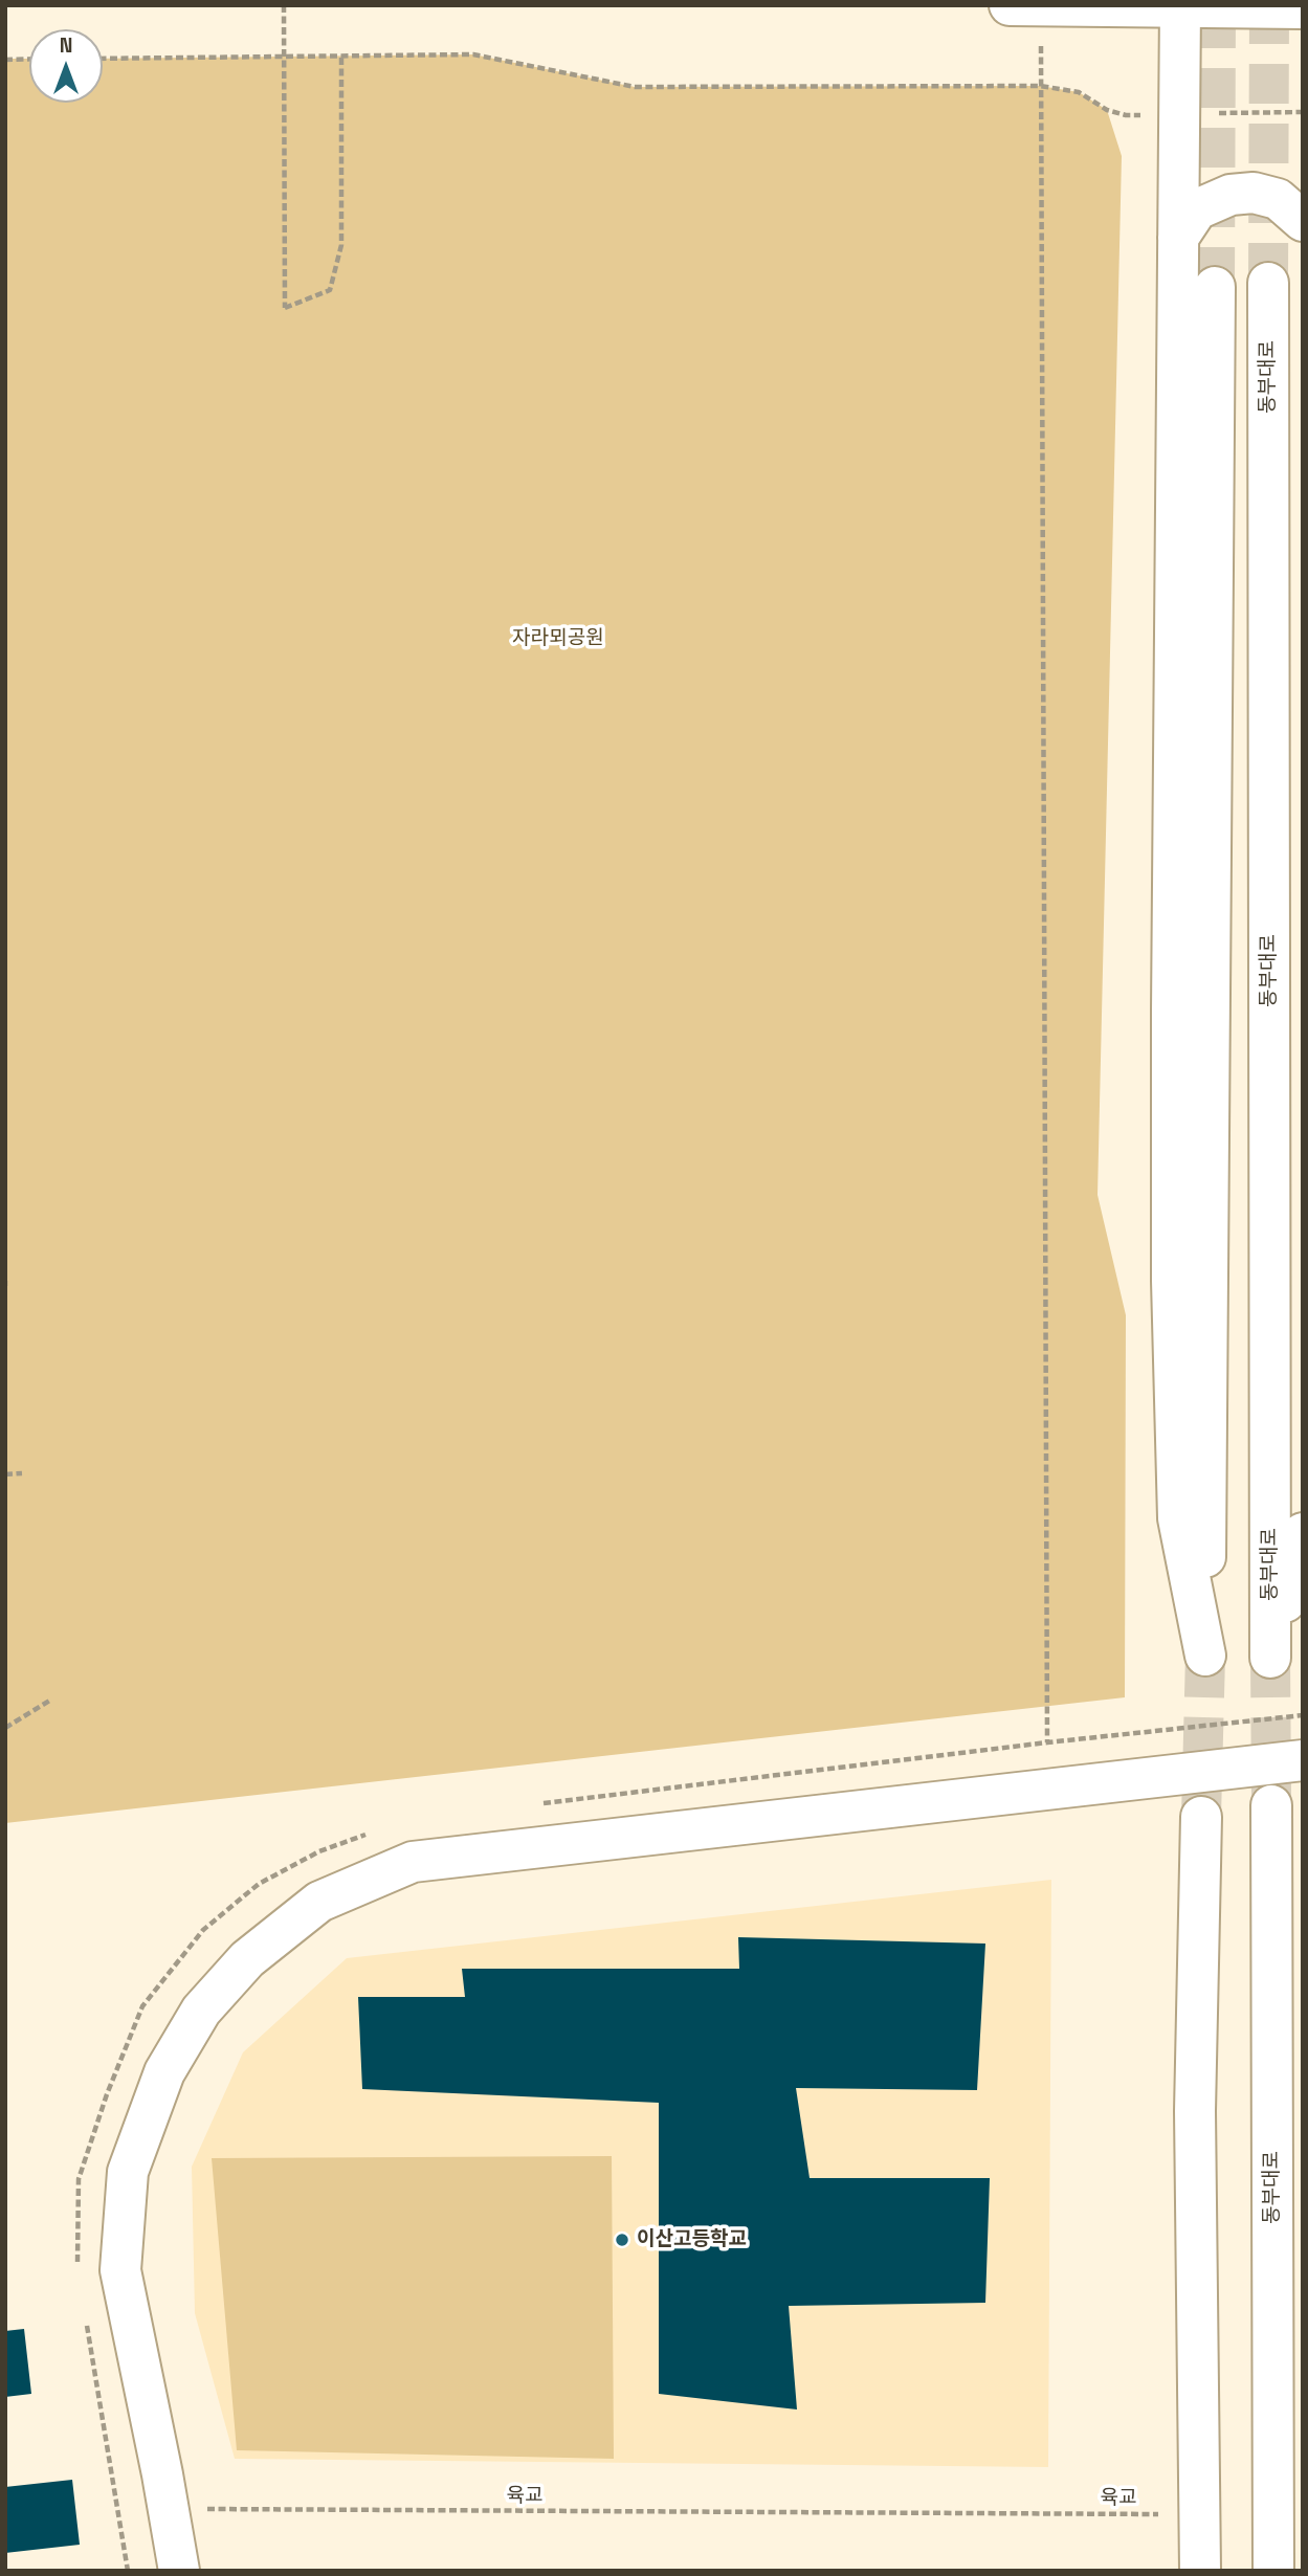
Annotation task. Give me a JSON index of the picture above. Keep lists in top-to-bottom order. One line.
{"streets":{"main road":["동부대로"],"path":["육교"]},"parks":["자라뫼공원"],"places":["이산고등학교"],"north":"top"}
